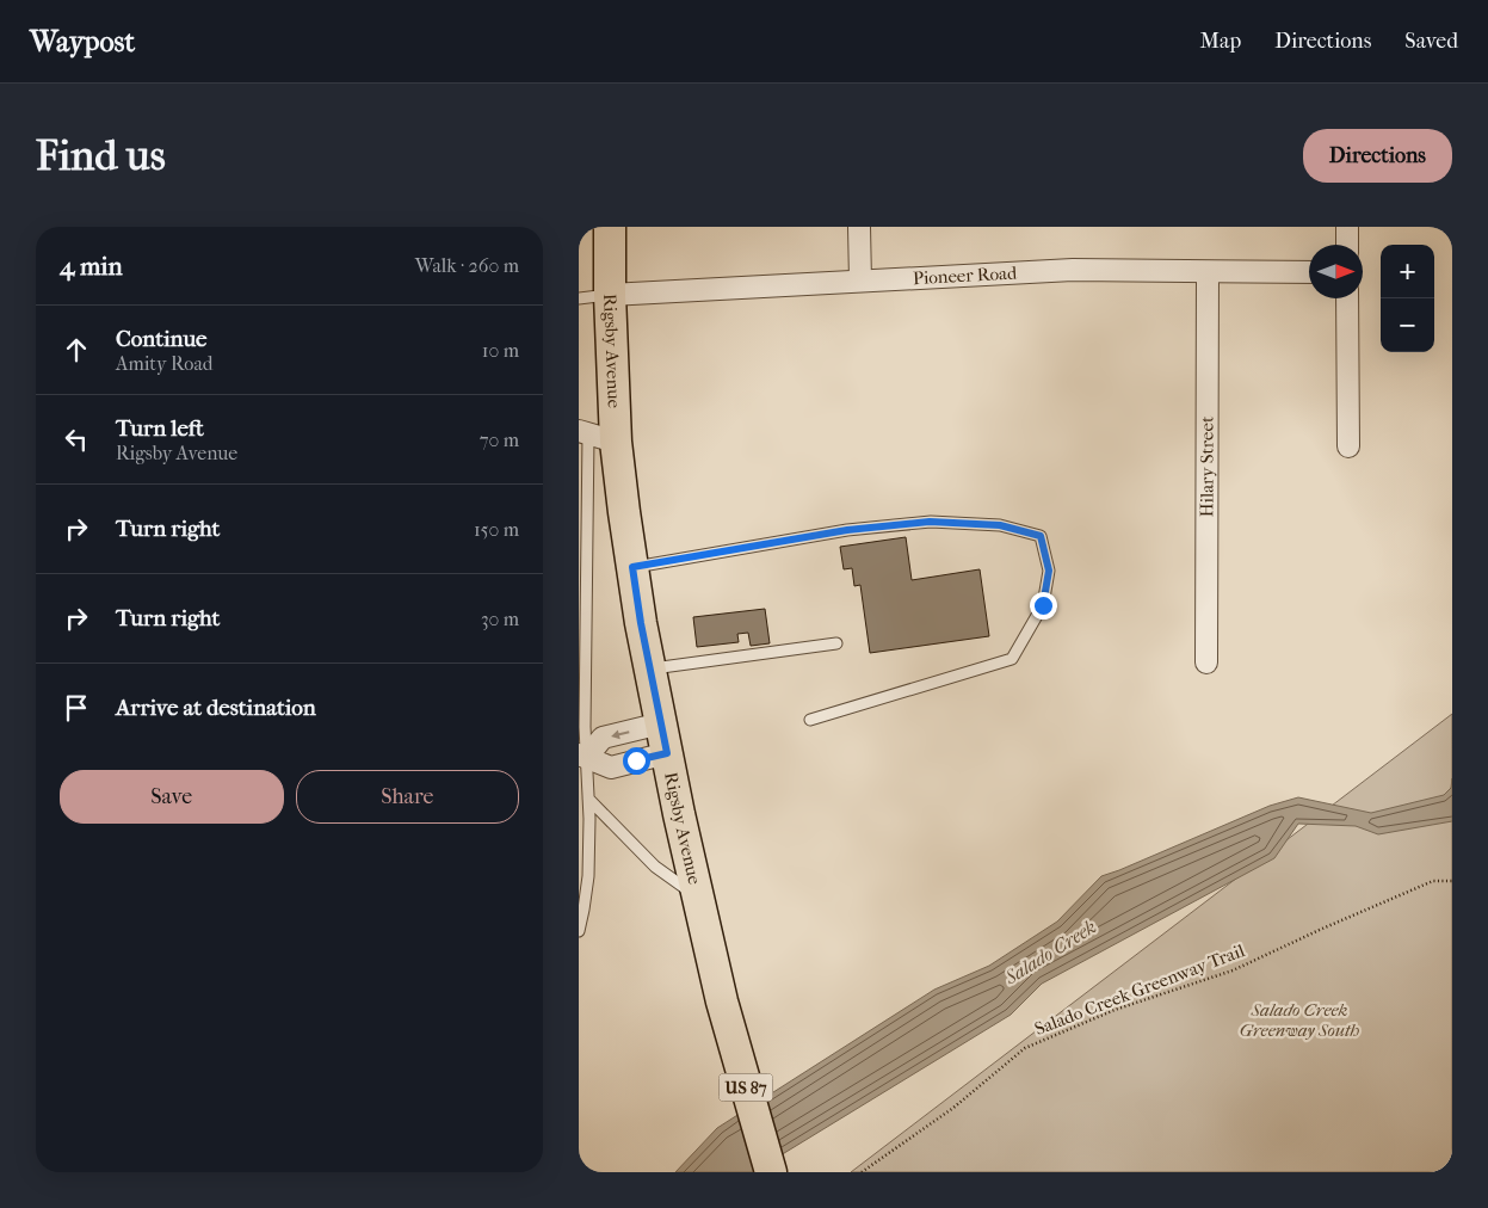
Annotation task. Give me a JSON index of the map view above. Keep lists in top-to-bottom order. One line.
{"streets":{"main road":["Rigsby Avenue","US 87"],"street":["Pioneer Road","Hilary Street"],"path":["Salado Creek Greenway Trail"]},"crossings":[["Pioneer Road","Rigsby Avenue"],["Pioneer Road","Hilary Street"]],"water":["Salado Creek"],"parks":["Salado Creek Greenway South"],"north":"right","page":{"header":"Waypost","nav":["Map","Directions","Saved"],"buttons":["Directions",["Save","Share"]],"title":"Find us","heading":["4 min","Walk · 260 m"],"map_buttons":["+","−"],"list":[["Continue","Amity Road","10 m"],["Turn left","Rigsby Avenue","70 m"],["Turn right","150 m"],["Turn right","30 m"],"Arrive at destination"]}}
